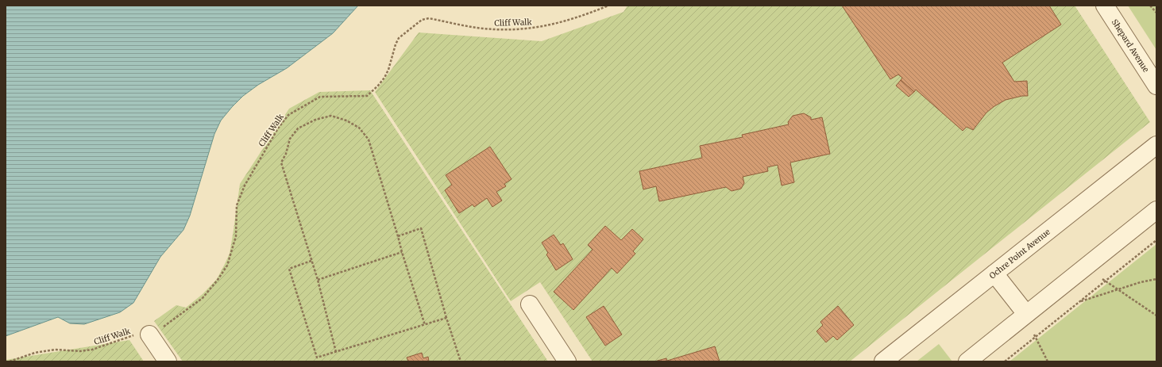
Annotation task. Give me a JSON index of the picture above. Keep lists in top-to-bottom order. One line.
{"streets":{"street":["Shepard Avenue","Ochre Point Avenue"],"path":["Cliff Walk"]}}
